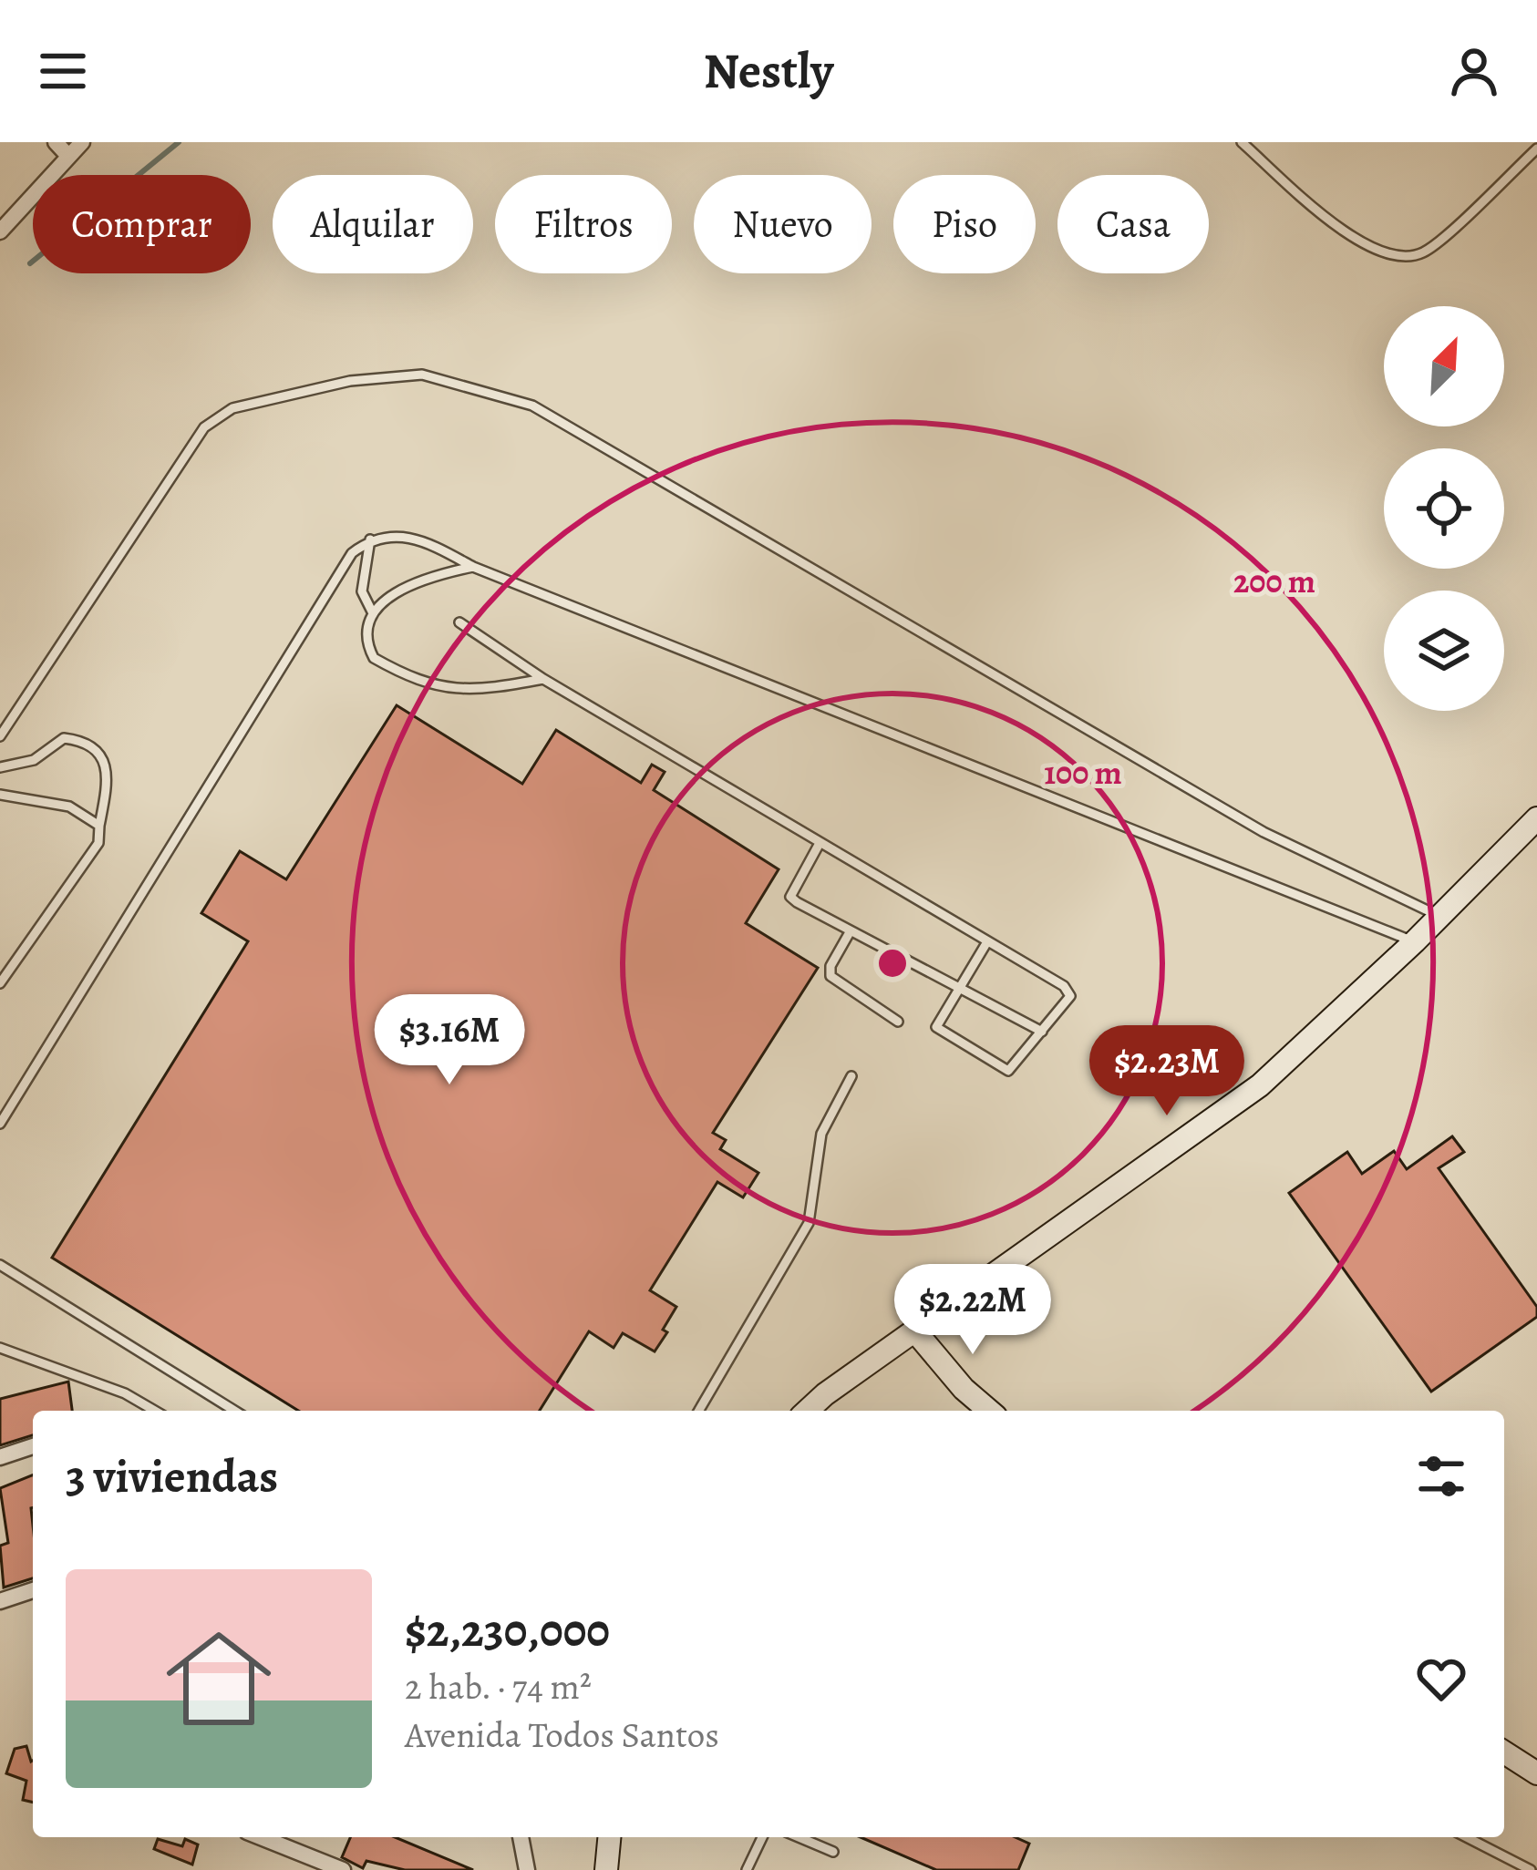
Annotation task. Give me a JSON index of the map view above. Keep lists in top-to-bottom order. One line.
{"north":"top right","page":{"header":"Nestly","chip":["Comprar","Alquilar","Filtros","Nuevo","Piso","Casa"],"price":["$3.16M","$2.23M","$2.22M"],"heading":"3 viviendas","list":[{"name":"$2,230,000","note":"2 hab. · 74 m² · Avenida Todos Santos"}]},"rings":["200 m","100 m"]}
